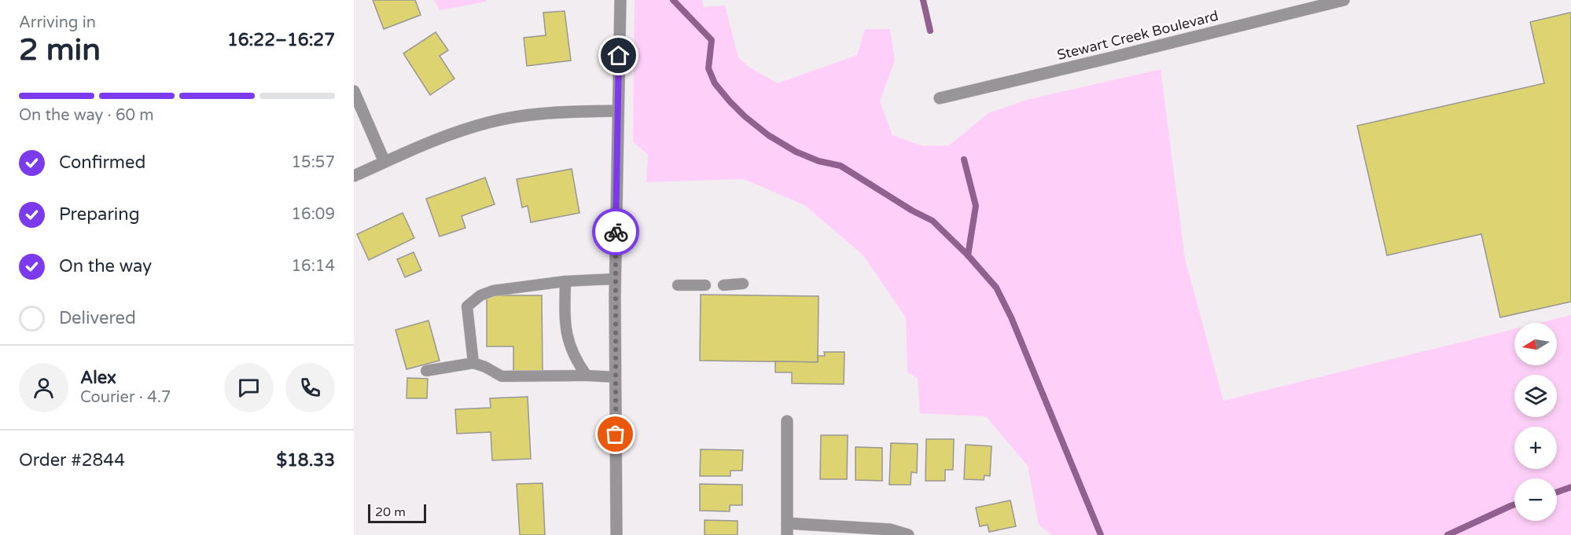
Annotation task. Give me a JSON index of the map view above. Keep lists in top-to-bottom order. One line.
{"streets":{"street":["Stewart Creek Boulevard"]},"scale_bar":"20 m","north":"left","page":{"heading":["2 min","Arriving in","16:22–16:27"],"panel":["Alex","Courier · 4.7","Order #2844","$18.33"],"bar":"On the way · 60 m","list":[["Confirmed","15:57"],["Preparing","16:09"],["On the way","16:14"],"Delivered"],"map_buttons":["+","−"],"scale":"20 m"}}
